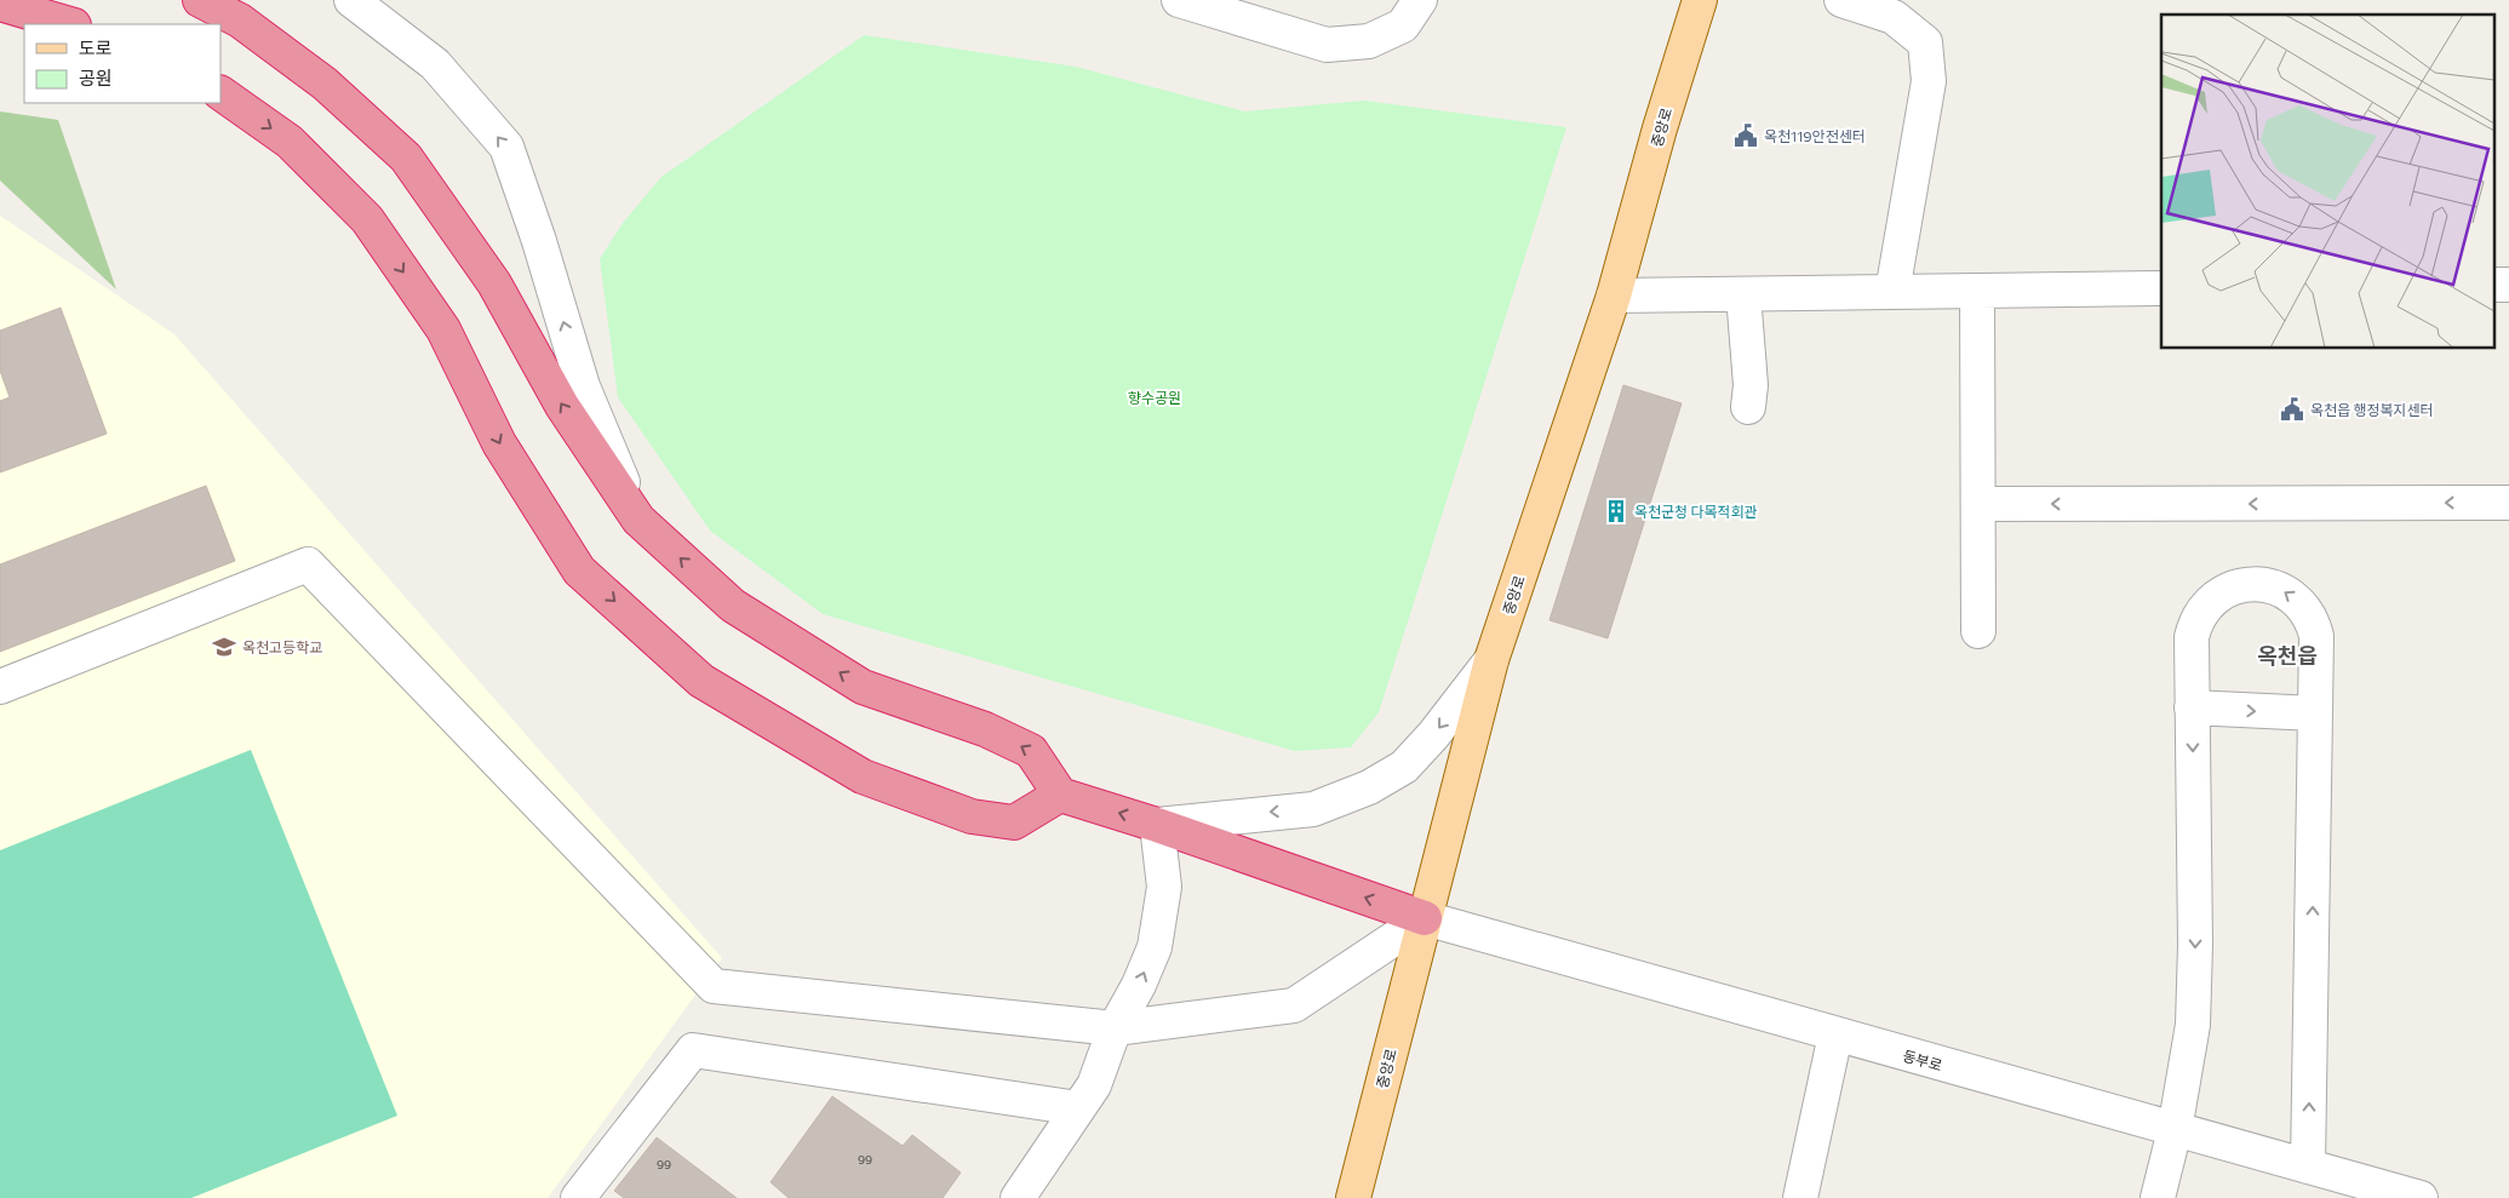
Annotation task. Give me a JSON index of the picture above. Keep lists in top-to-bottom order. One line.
{"streets":{"main road":["중앙로"],"street":["동부로"]},"crossings":[["중앙로","동부로"]],"districts":["옥천읍"],"parks":["향수공원"],"places":{"public building":["옥천119안전센터","옥천읍 행정복지센터"],"building":["옥천군청 다목적회관"],"school or university":["옥천고등학교"]},"house_numbers":["99","99"],"legend":["도로","공원"]}
